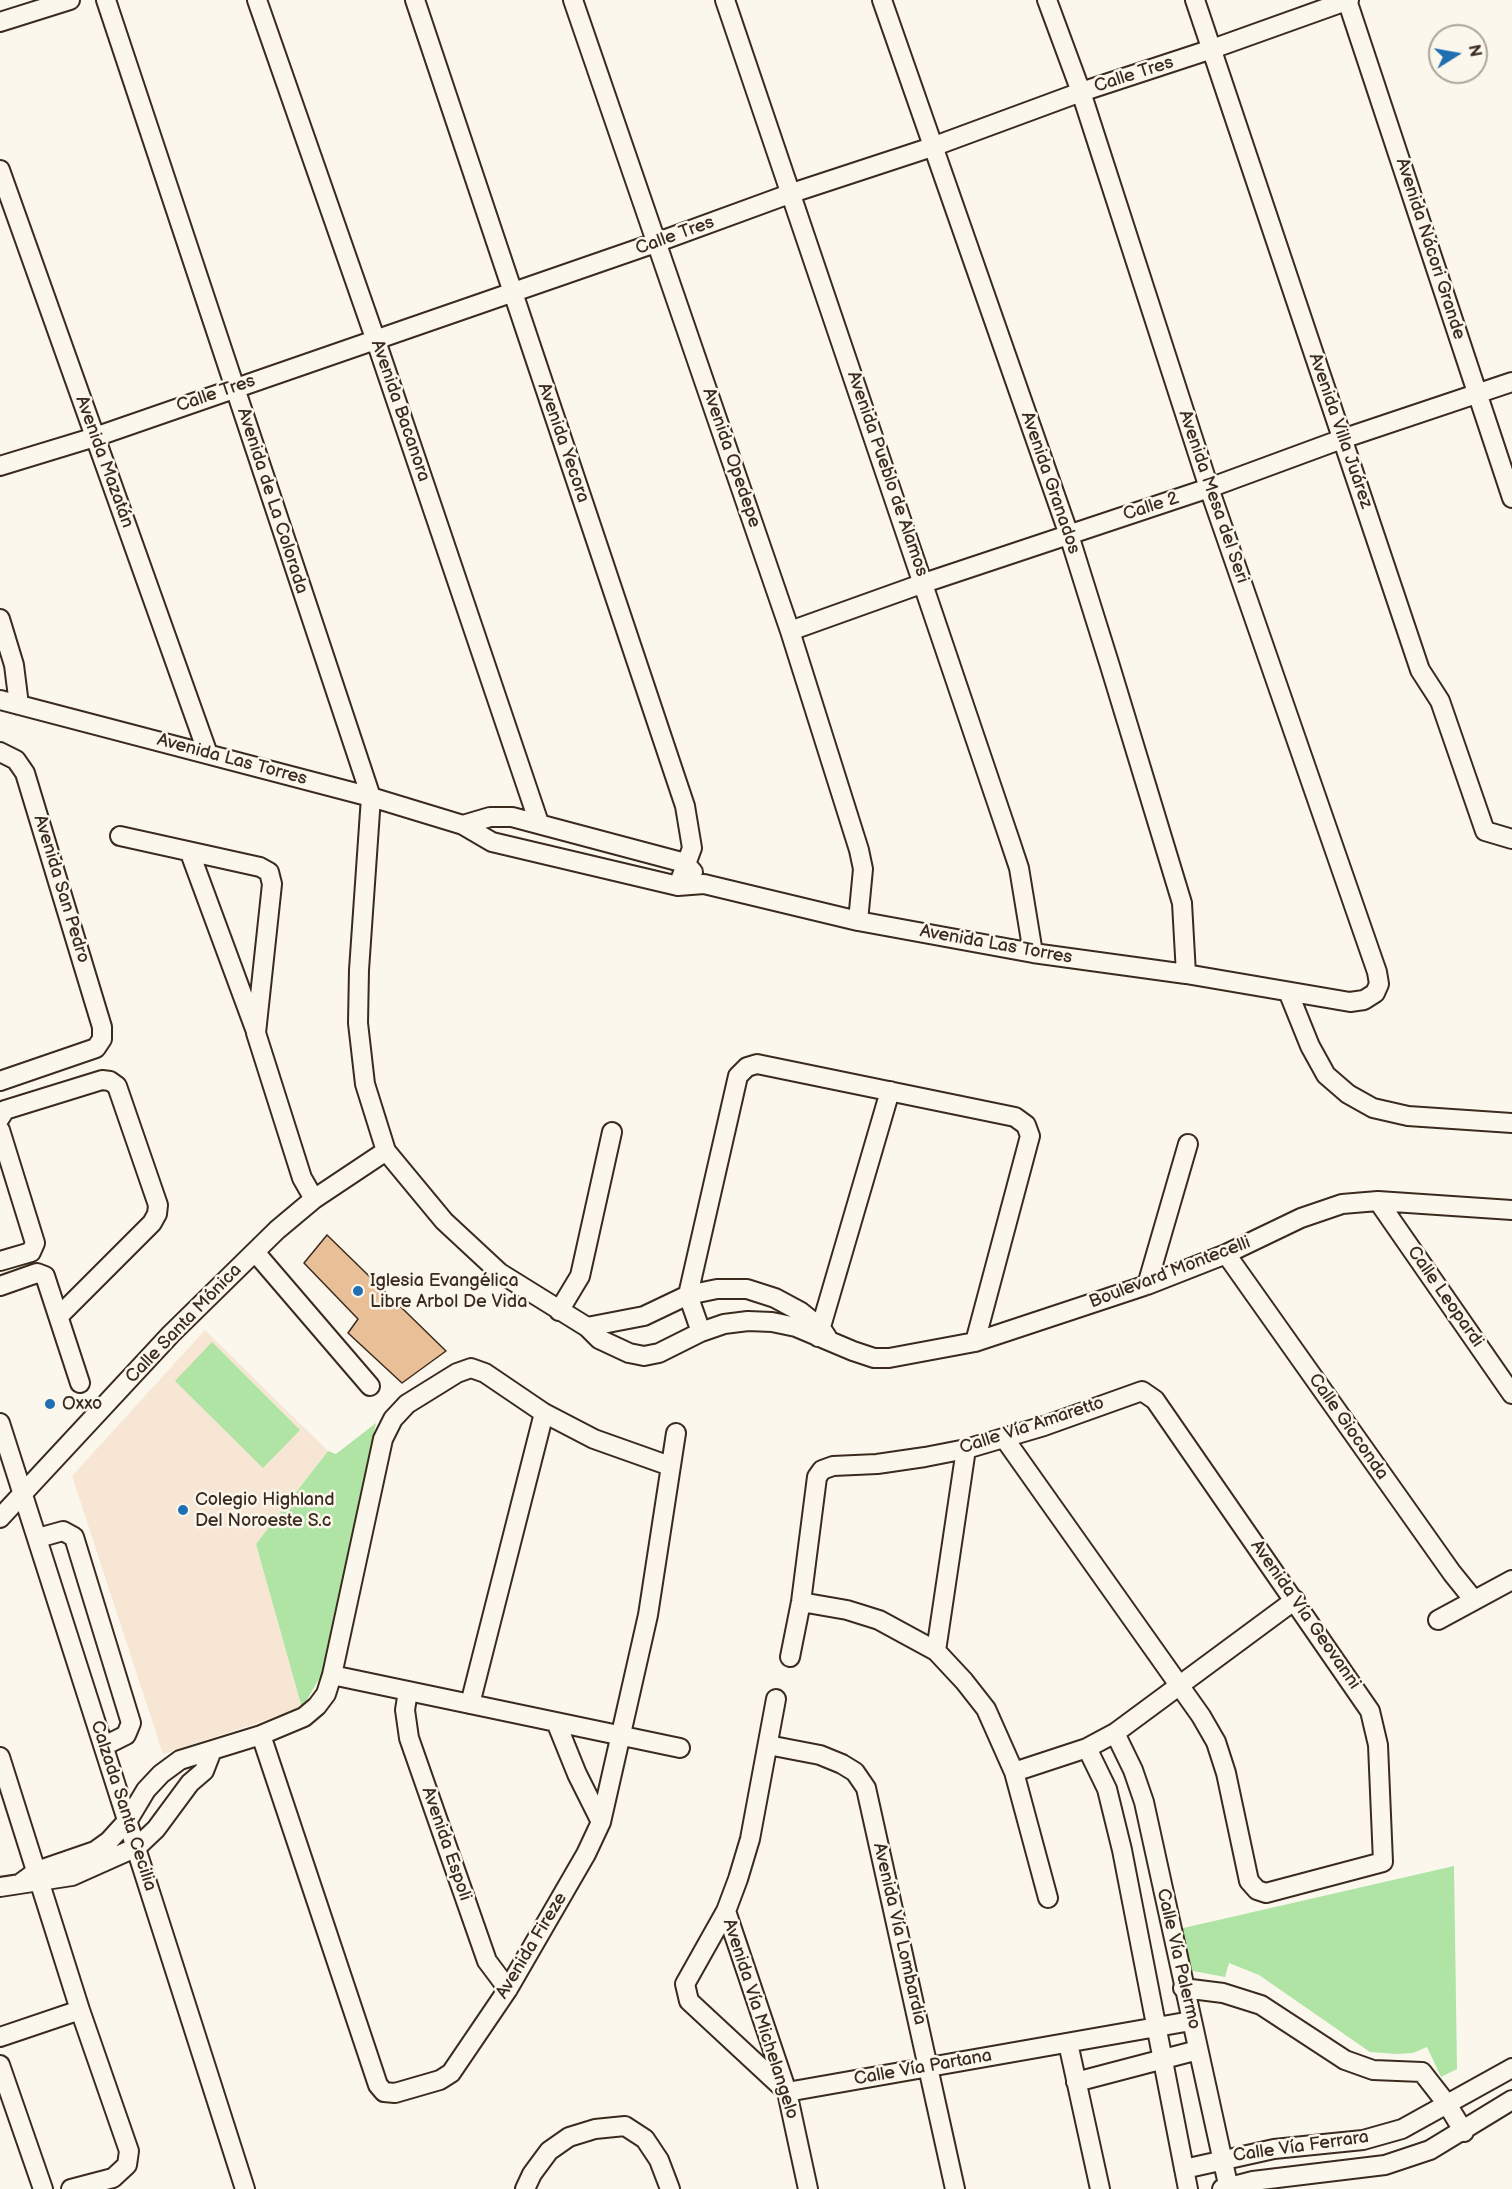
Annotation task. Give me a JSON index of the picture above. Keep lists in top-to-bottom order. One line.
{"streets":{"street":["Calle Tres","Avenida Nácori Grande","Avenida Bacanora","Avenida Villa Juárez","Avenida Yecora","Avenida Opedepe","Avenida Mazatán","Avenida Pueblo de Alamos","Avenida Granados","Avenida Mesa del Seri","Avenida de La Colorada","Calle 2","Avenida Las Torres","Avenida San Pedro","Boulevard Montecelli","Calle Leopardi","Calle Santa Mónica","Calle Vía Amaretto","Calle Gioconda","Avenida Vía Geovanni","Calzada Santa Cecilia","Avenida Espoli","Avenida Vía Lombardia","Avenida Fireze","Calle Vía Palermo","Avenida Vía Michelangelo","Calle Vía Partana","Calle Vía Ferrara"]},"crossings":[["Calle Tres","Avenida Nácori Grande"],["Calle Tres","Avenida Bacanora"],["Calle Tres","Avenida Villa Juárez"],["Calle Tres","Avenida Yecora"],["Calle Tres","Avenida Opedepe"],["Calle Tres","Avenida Mazatán"],["Calle Tres","Avenida Pueblo de Alamos"],["Calle Tres","Avenida Granados"],["Calle Tres","Avenida Mesa del Seri"],["Calle Tres","Avenida de La Colorada"],["Avenida Nácori Grande","Calle 2"],["Avenida Villa Juárez","Calle 2"],["Avenida Yecora","Avenida Las Torres"],["Avenida Opedepe","Calle 2"],["Avenida Opedepe","Avenida Las Torres"],["Avenida Mazatán","Avenida Las Torres"],["Avenida Pueblo de Alamos","Calle 2"],["Avenida Pueblo de Alamos","Avenida Las Torres"],["Avenida Granados","Calle 2"],["Avenida Granados","Avenida Las Torres"],["Avenida Mesa del Seri","Calle 2"],["Avenida Mesa del Seri","Avenida Las Torres"],["Avenida de La Colorada","Avenida Las Torres"],["Boulevard Montecelli","Calle Leopardi"],["Boulevard Montecelli","Calle Santa Mónica"],["Boulevard Montecelli","Calle Gioconda"],["Calle Santa Mónica","Calzada Santa Cecilia"],["Calle Vía Amaretto","Avenida Vía Geovanni"],["Avenida Espoli","Avenida Fireze"],["Avenida Vía Lombardia","Calle Vía Partana"],["Calle Vía Palermo","Calle Vía Partana"],["Calle Vía Palermo","Calle Vía Ferrara"],["Avenida Vía Michelangelo","Calle Vía Partana"]],"places":["Iglesia Evangélica Libre Arbol De Vida","Oxxo","Colegio Highland Del Noroeste S.c"],"north":"right"}
